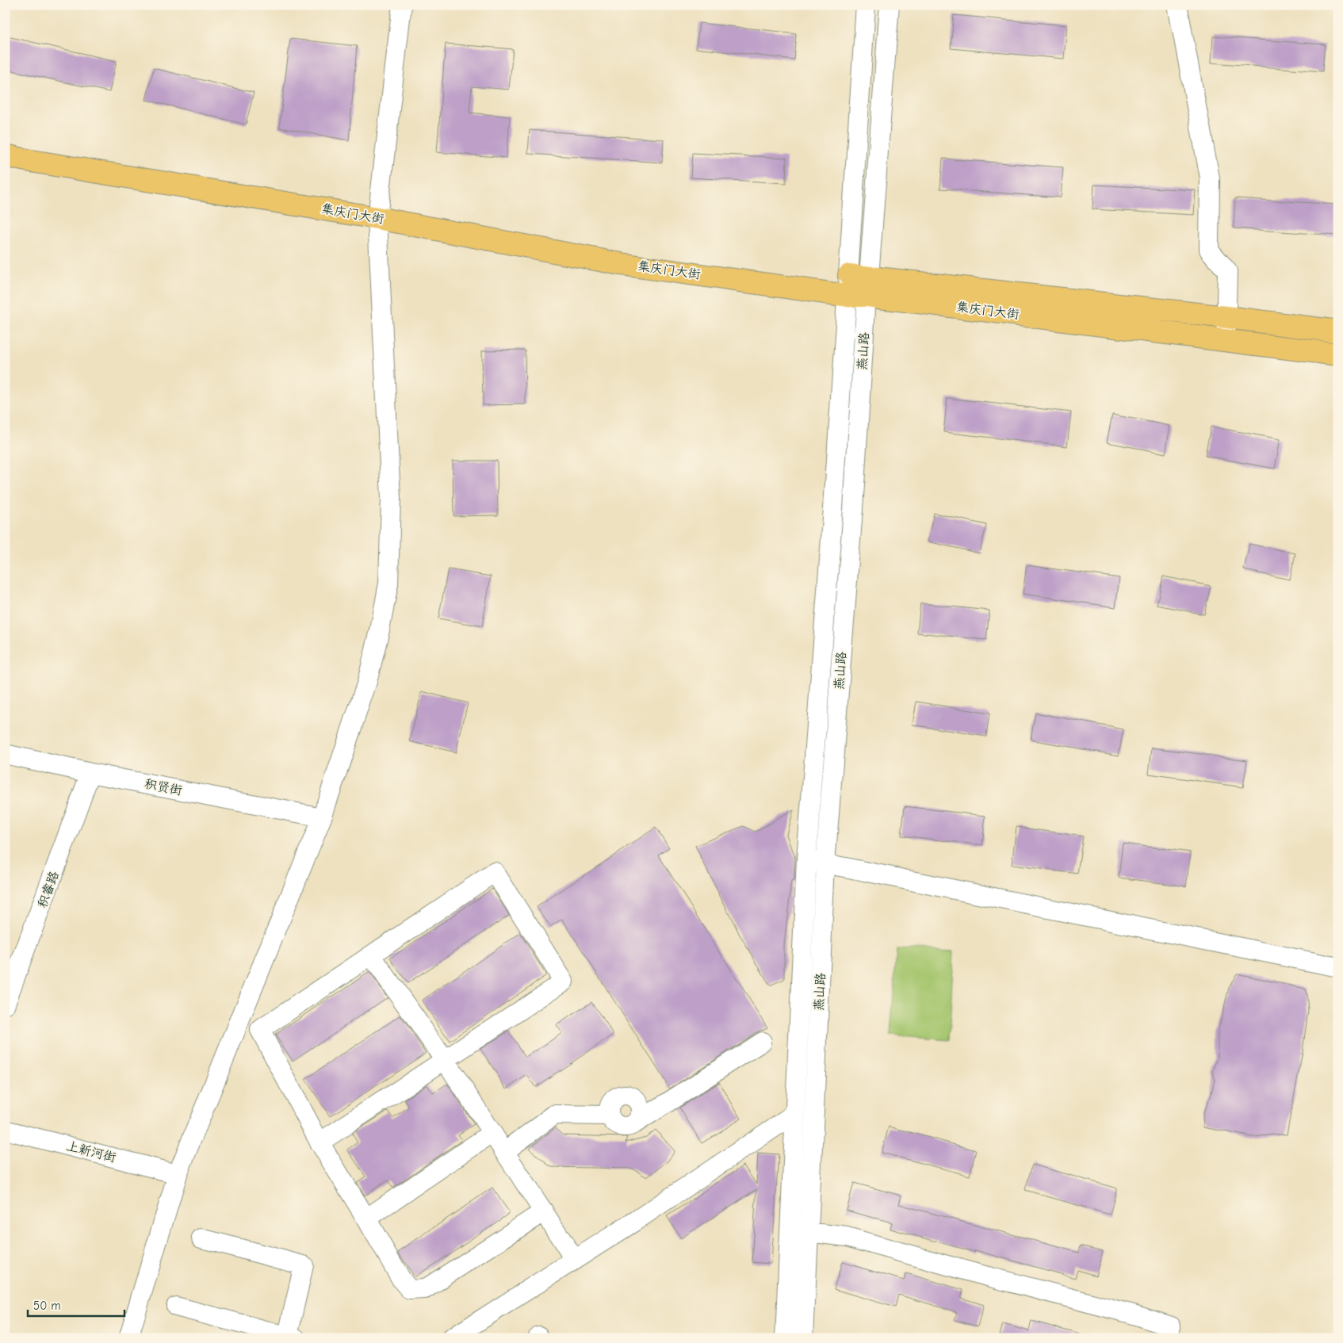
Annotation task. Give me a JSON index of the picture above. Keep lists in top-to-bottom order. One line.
{"streets":{"main road":["集庆门大街"],"street":["燕山路","积贤街","积睿路","上新河街"]},"crossings":[["集庆门大街","燕山路"],["积贤街","积睿路"]],"scale_bar":"50 m"}
